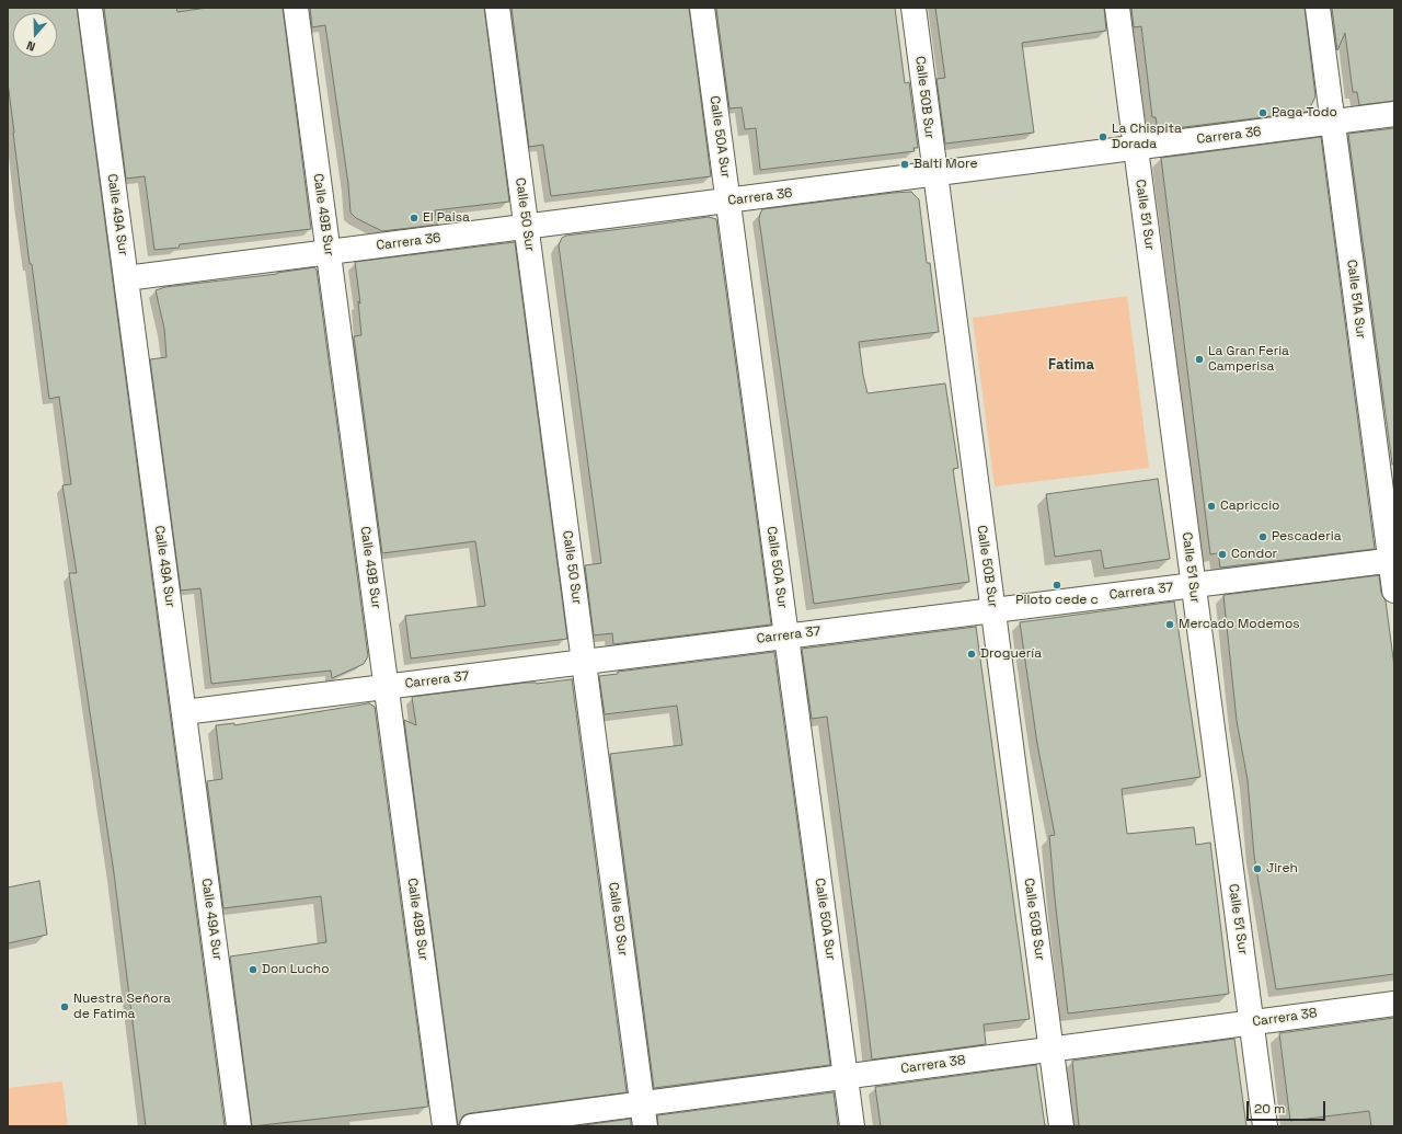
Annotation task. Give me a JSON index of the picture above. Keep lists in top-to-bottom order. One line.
{"streets":{"street":["Calle 50B Sur","Carrera 36","Calle 50A Sur","Calle 49A Sur","Calle 49B Sur","Calle 50 Sur","Calle 51 Sur","Calle 51A Sur","Carrera 37","Carrera 38"]},"crossings":[["Calle 50B Sur","Carrera 36"],["Calle 50B Sur","Carrera 37"],["Calle 50B Sur","Carrera 38"],["Carrera 36","Calle 50A Sur"],["Carrera 36","Calle 49A Sur"],["Carrera 36","Calle 49B Sur"],["Carrera 36","Calle 50 Sur"],["Carrera 36","Calle 51 Sur"],["Carrera 36","Calle 51A Sur"],["Calle 50A Sur","Carrera 37"],["Calle 50A Sur","Carrera 38"],["Calle 49A Sur","Carrera 37"],["Calle 49B Sur","Carrera 37"],["Calle 50 Sur","Carrera 37"],["Calle 50 Sur","Carrera 38"],["Calle 51 Sur","Carrera 37"],["Calle 51 Sur","Carrera 38"],["Calle 51A Sur","Carrera 37"]],"districts":["Fatima"],"places":["Paga Todo","La Chispita Dorada","Balti More","El Paisa","La Gran Feria Camperisa","Capriccio","Pescaderia","Condor","Piloto cede c","Mercado Modemos","Droguería","Jireh","Don Lucho","Nuestra Señora de Fatima"],"scale_bar":"20 m","north":"bottom"}
